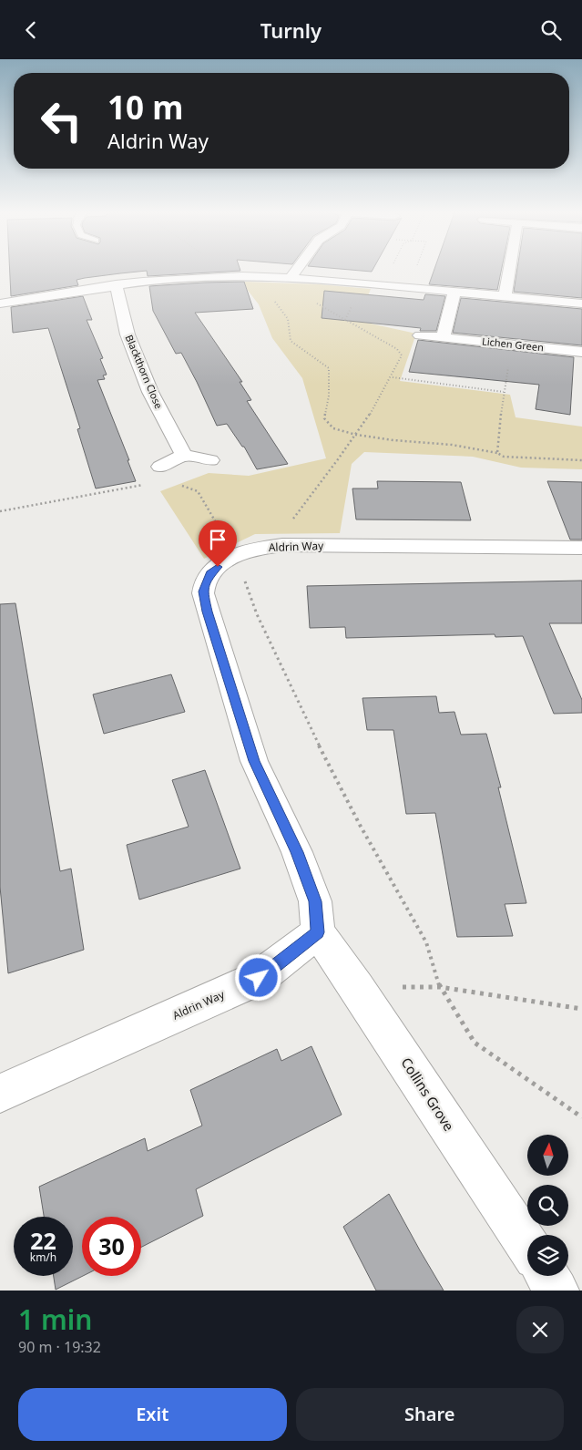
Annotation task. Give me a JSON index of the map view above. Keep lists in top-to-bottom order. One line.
{"streets":{"street":["Lichen Green","Blackthorn Close","Aldrin Way","Collins Grove"]},"crossings":[["Aldrin Way","Collins Grove"]],"north":"top","page":{"header":"Turnly","turn":["10 m","Aldrin Way"],"speed":"22 km/h","limit":"30","heading":["1 min","90 m · 19:32"],"buttons":["Exit","Share"]}}
